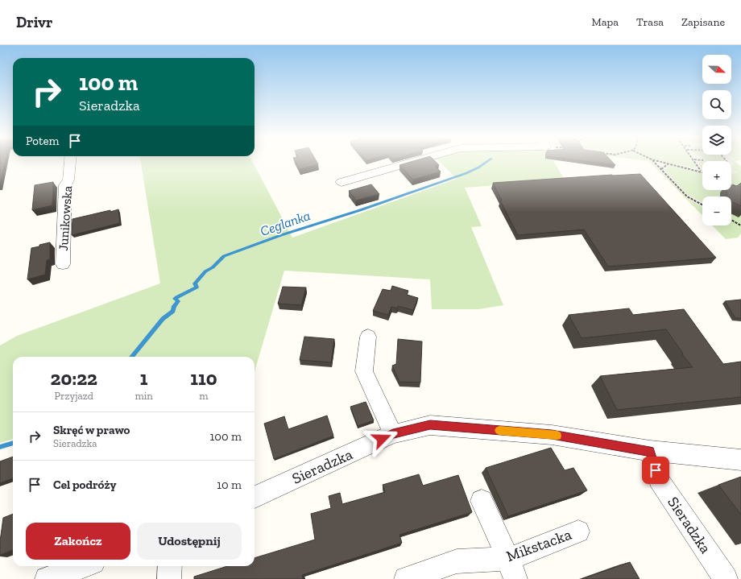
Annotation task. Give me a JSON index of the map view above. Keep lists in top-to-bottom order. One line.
{"streets":{"street":["Junikowska","Sieradzka","Mikstacka"]},"water":["Ceglanka"],"north":"right","page":{"header":"Drivr","nav":["Mapa","Trasa","Zapisane"],"map_buttons":["+","−"],"turn":["100 m","Sieradzka"],"then":"Potem","eta":["20:22","Przyjazd","1","min","110","m"],"list":[{"name":"Skręć w prawo","note":"Sieradzka","value":"100 m"},{"name":"Cel podróży","value":"10 m"}],"buttons":["Zakończ","Udostępnij"]}}
